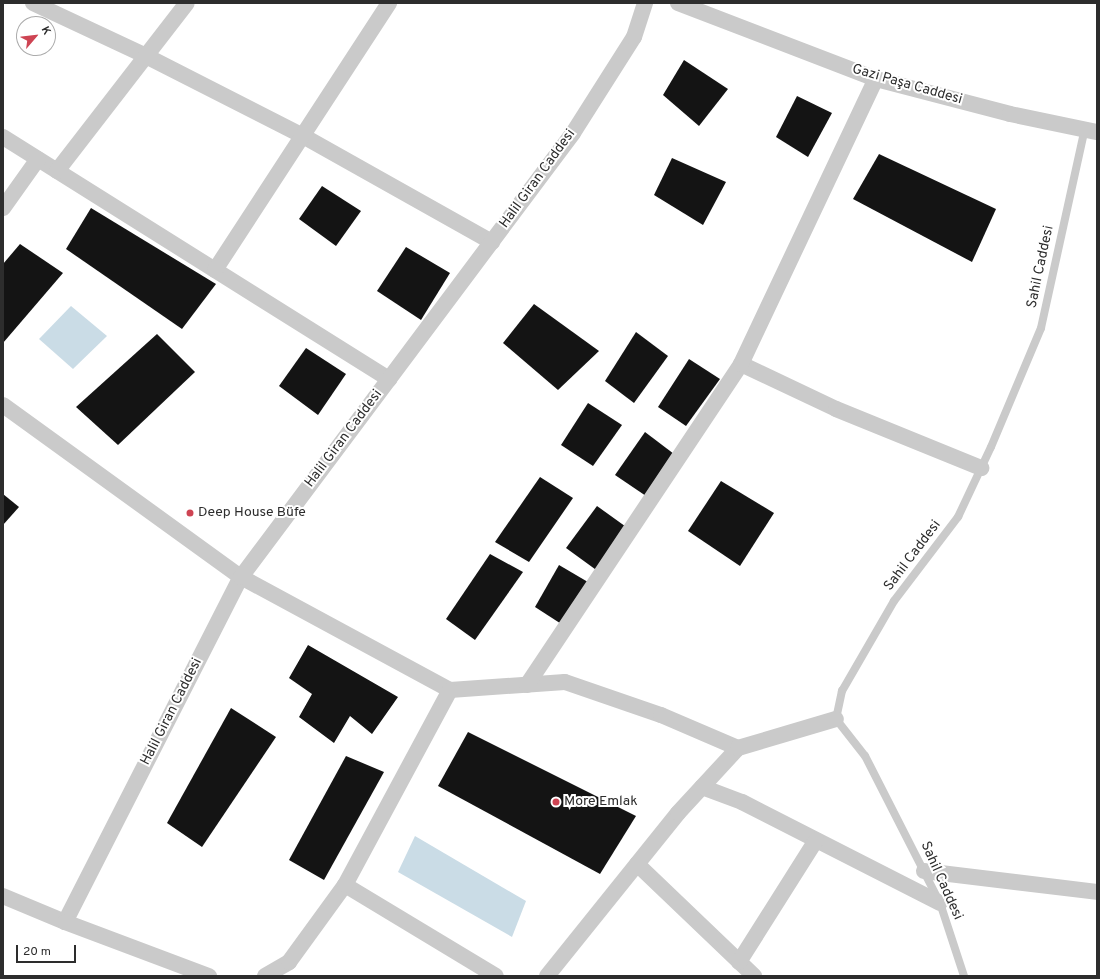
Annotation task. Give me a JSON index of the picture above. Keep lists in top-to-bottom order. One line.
{"streets":{"street":["Gazi Paşa Caddesi","Halil Giran Caddesi"],"lane":["Sahil Caddesi"]},"crossings":[["Gazi Paşa Caddesi","Sahil Caddesi"]],"places":["Deep House Büfe","More Emlak"],"scale_bar":"20 m","north":"top right"}
